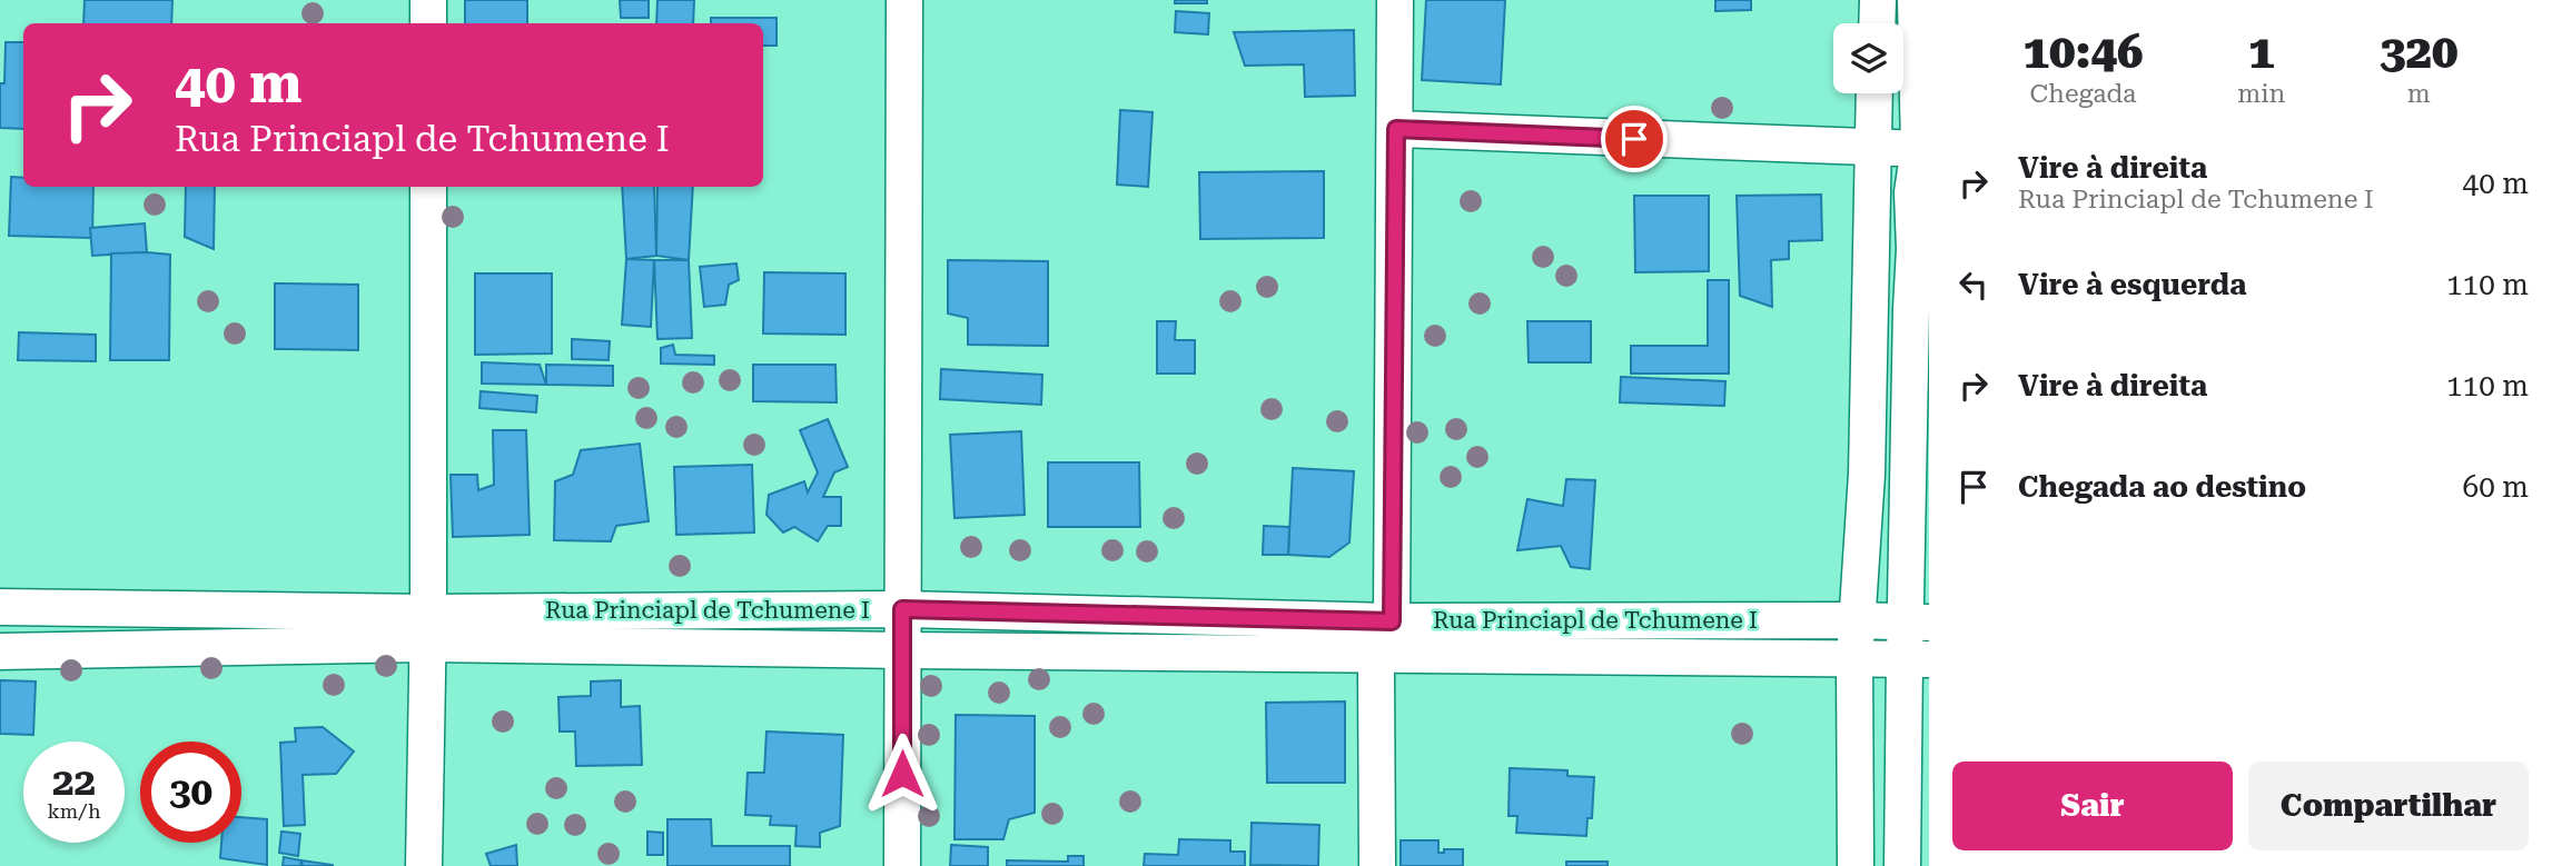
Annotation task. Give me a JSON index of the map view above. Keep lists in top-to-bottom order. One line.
{"streets":{"street":["Rua Princiapl de Tchumene I"]},"page":{"eta":["10:46","Chegada","1","min","320","m"],"turn":["40 m","Rua Princiapl de Tchumene I"],"list":[{"name":"Vire à direita","note":"Rua Princiapl de Tchumene I","value":"40 m"},{"name":"Vire à esquerda","value":"110 m"},{"name":"Vire à direita","value":"110 m"},{"name":"Chegada ao destino","value":"60 m"}],"speed":"22 km/h","limit":"30","buttons":["Sair","Compartilhar"]}}
